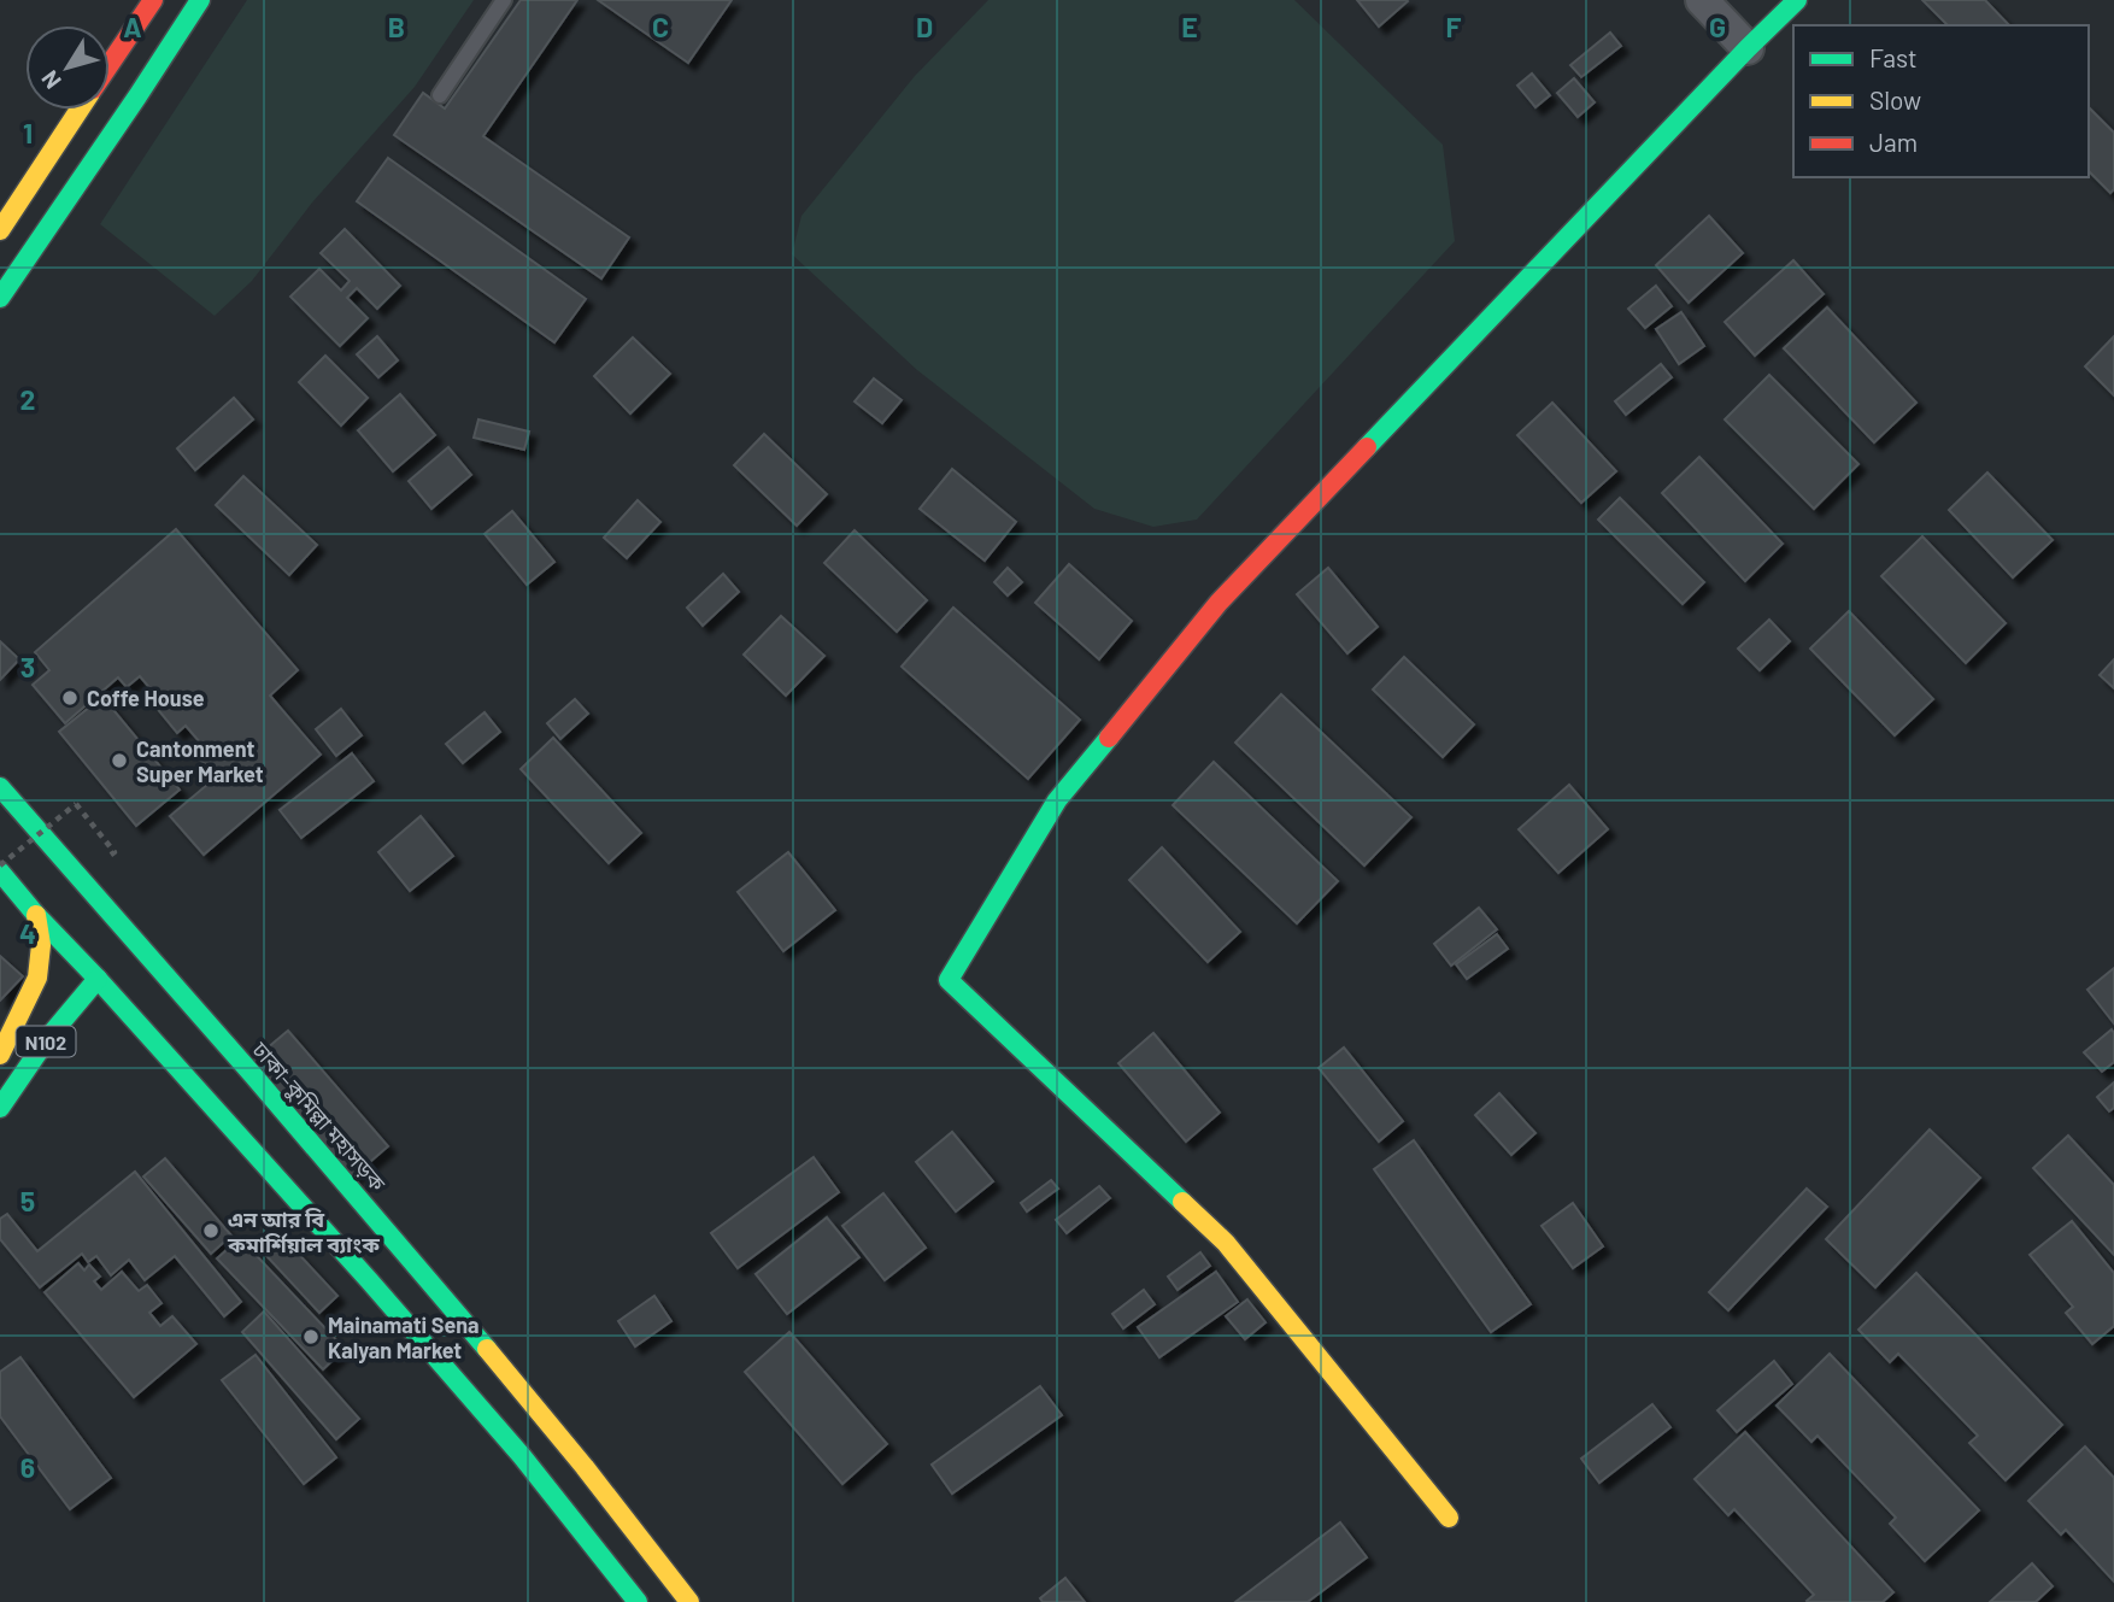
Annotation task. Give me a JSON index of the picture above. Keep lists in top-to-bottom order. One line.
{"streets":{"main road":["N102","ঢাকা–কুমিল্লা মহাসড়ক"]},"places":["Coffe House","Cantonment Super Market","এন আর বি কমার্শিয়াল ব্যাংক","Mainamati Sena Kalyan Market"],"legend":["Fast","Slow","Jam"],"north":"bottom left","grid":{"columns":["A","B","C","D","E","F","G"],"rows":["1","2","3","4","5","6"]}}
